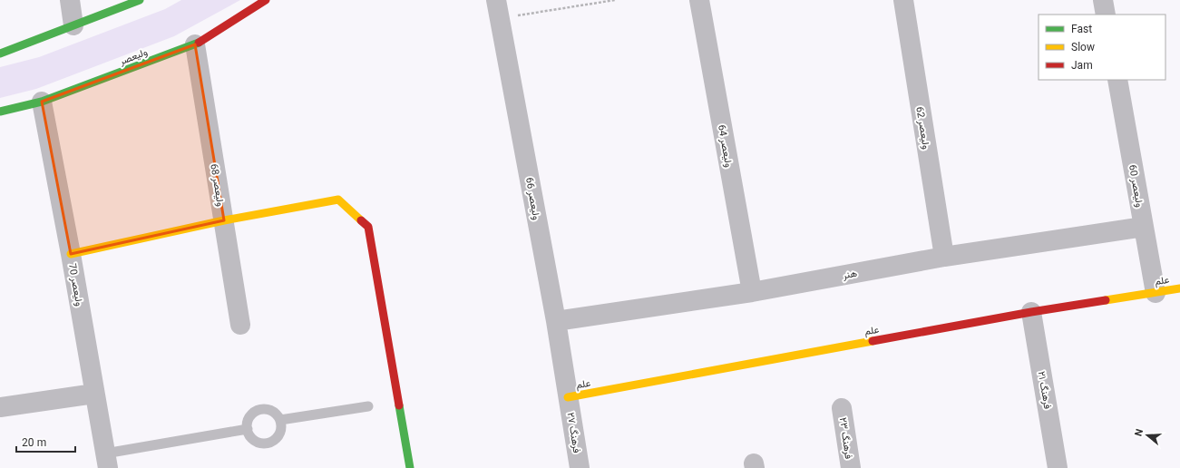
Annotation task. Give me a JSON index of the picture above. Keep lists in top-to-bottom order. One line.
{"streets":{"street":["ولیعصر","ولیعصر 62","ولیعصر 64","ولیعصر 68","ولیعصر 60","ولیعصر 66","هنر","علم","ولیعصر 70","فرهنگ ۲۱","فرهنگ ۲۷","فرهنگ ۲۳"]},"crossings":[["ولیعصر","ولیعصر 68"],["ولیعصر","ولیعصر 70"],["ولیعصر 62","هنر"],["ولیعصر 64","هنر"],["ولیعصر 60","هنر"],["ولیعصر 60","علم"],["ولیعصر 66","هنر"],["ولیعصر 66","علم"],["ولیعصر 66","فرهنگ ۲۷"],["علم","فرهنگ ۲۱"],["علم","فرهنگ ۲۷"]],"legend":["Fast","Slow","Jam"],"scale_bar":"20 m","north":"left"}
